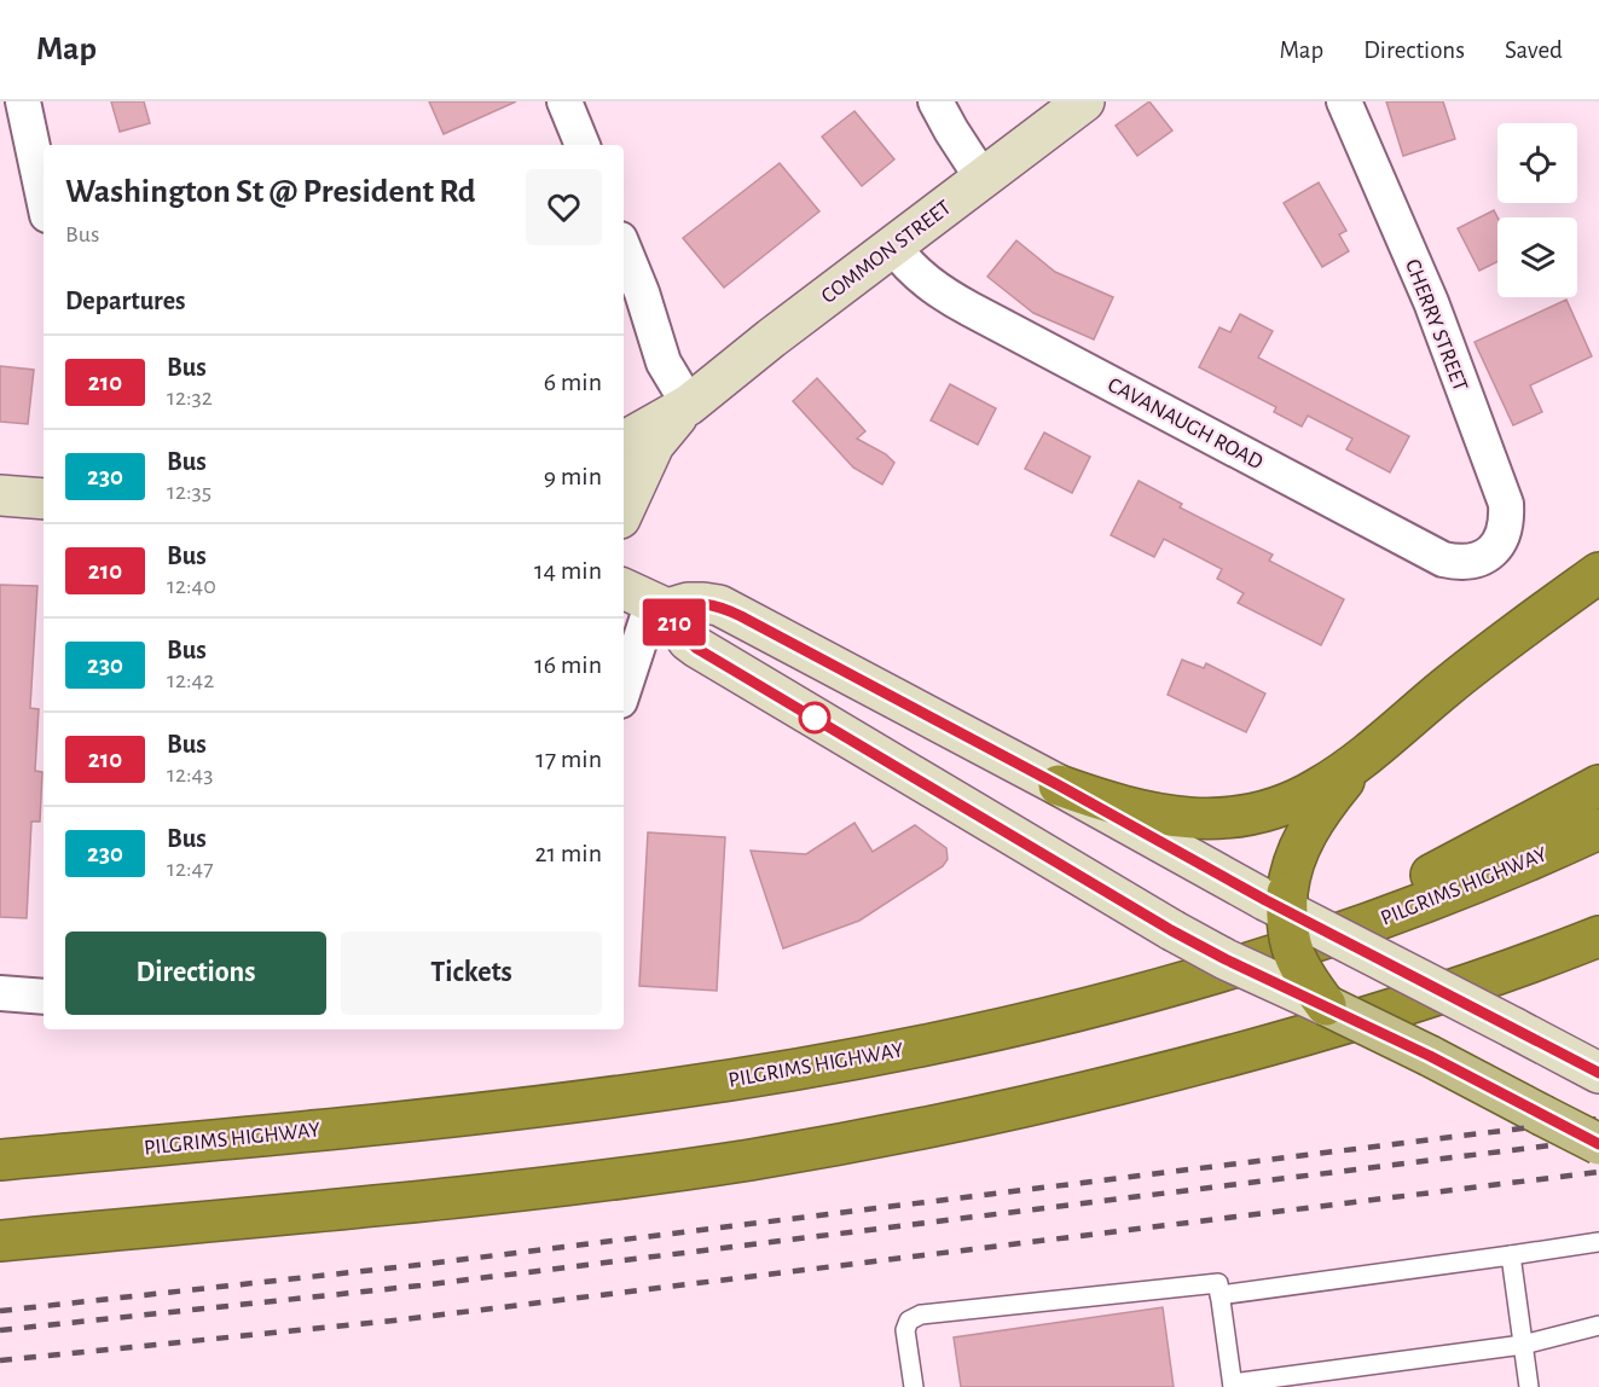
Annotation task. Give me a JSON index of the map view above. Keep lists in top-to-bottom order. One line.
{"streets":{"highway":["PILGRIMS HIGHWAY"],"main road":["COMMON STREET"],"street":["CHERRY STREET","CAVANAUGH ROAD"]},"crossings":[["COMMON STREET","CAVANAUGH ROAD"],["CHERRY STREET","CAVANAUGH ROAD"]],"lines":["bus line 210"],"page":{"header":"Map","nav":["Map","Directions","Saved"],"on_map":"210","heading":[["Washington St @ President Rd","Bus"],"Departures"],"list":[{"mark":"210","name":"Bus","note":"12:32","value":"6 min"},{"mark":"230","name":"Bus","note":"12:35","value":"9 min"},{"mark":"210","name":"Bus","note":"12:40","value":"14 min"},{"mark":"230","name":"Bus","note":"12:42","value":"16 min"},{"mark":"210","name":"Bus","note":"12:43","value":"17 min"},{"mark":"230","name":"Bus","note":"12:47","value":"21 min"}],"buttons":["Directions","Tickets"]}}
